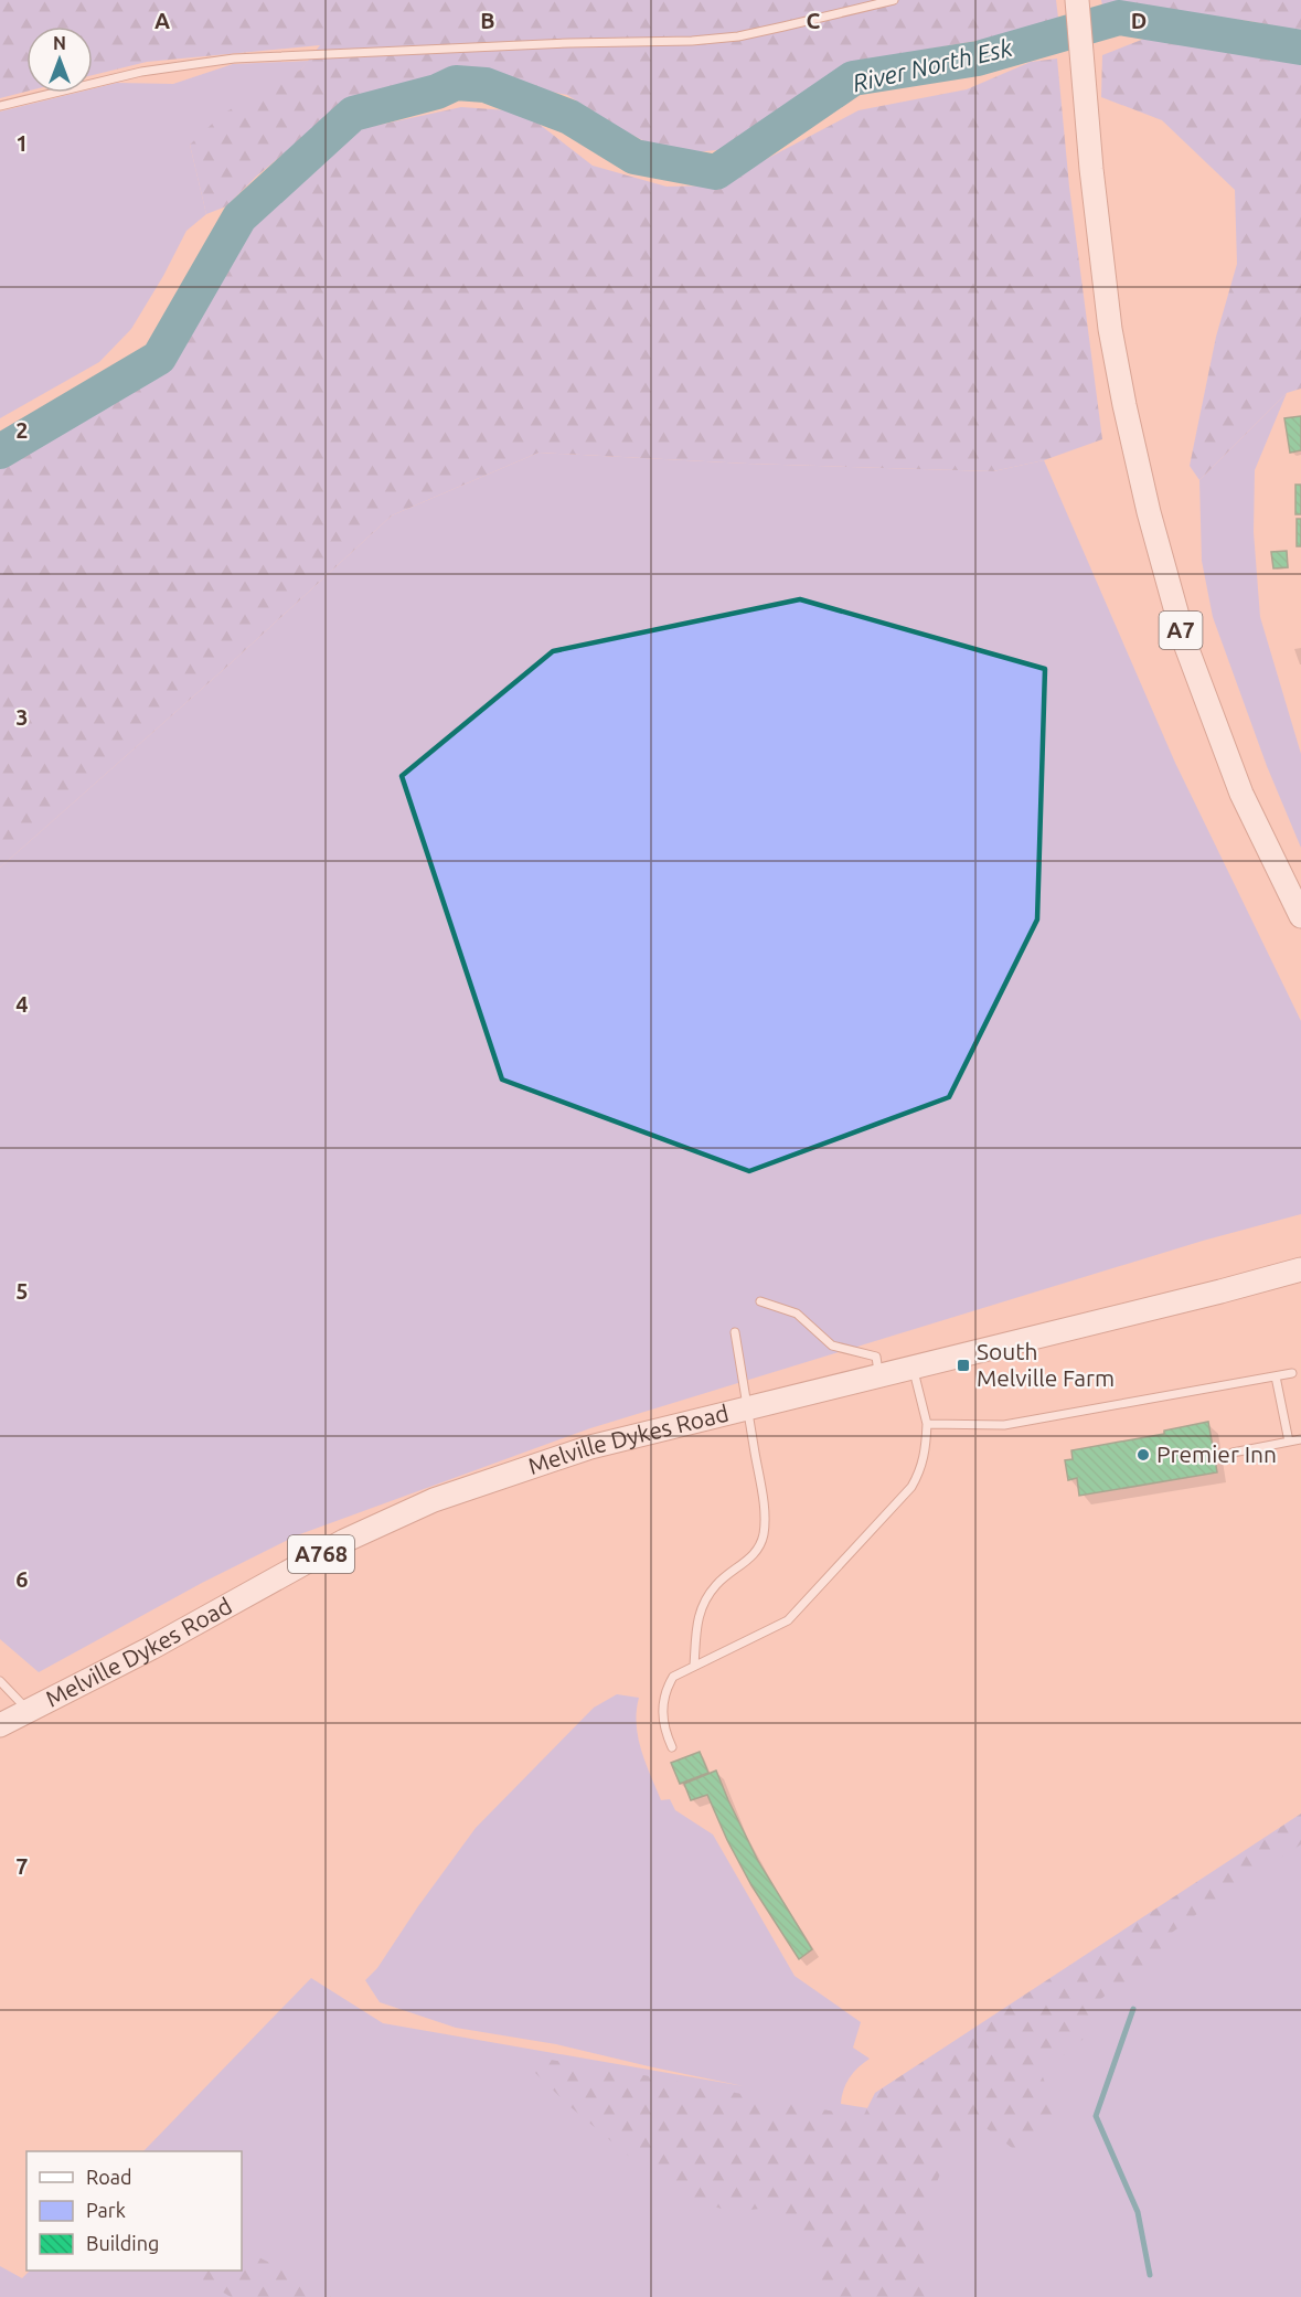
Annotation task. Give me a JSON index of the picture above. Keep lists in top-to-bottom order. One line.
{"streets":{"main road":["A7","Melville Dykes Road","A768"]},"water":["River North Esk"],"places":{"transit":["South Melville Farm"],"other":["Premier Inn"]},"legend":["Road","Park","Building"],"north":"top","grid":{"columns":["A","B","C","D"],"rows":["1","2","3","4","5","6","7"]}}
